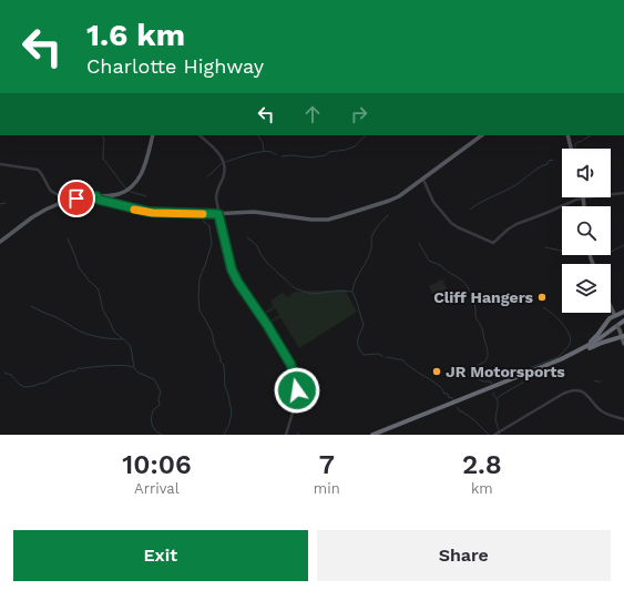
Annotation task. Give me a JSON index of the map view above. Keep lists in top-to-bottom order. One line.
{"places":["Cliff Hangers","JR Motorsports"],"page":{"turn":["1.6 km","Charlotte Highway"],"eta":["10:06","Arrival","7","min","2.8","km"],"buttons":["Exit","Share"]}}
